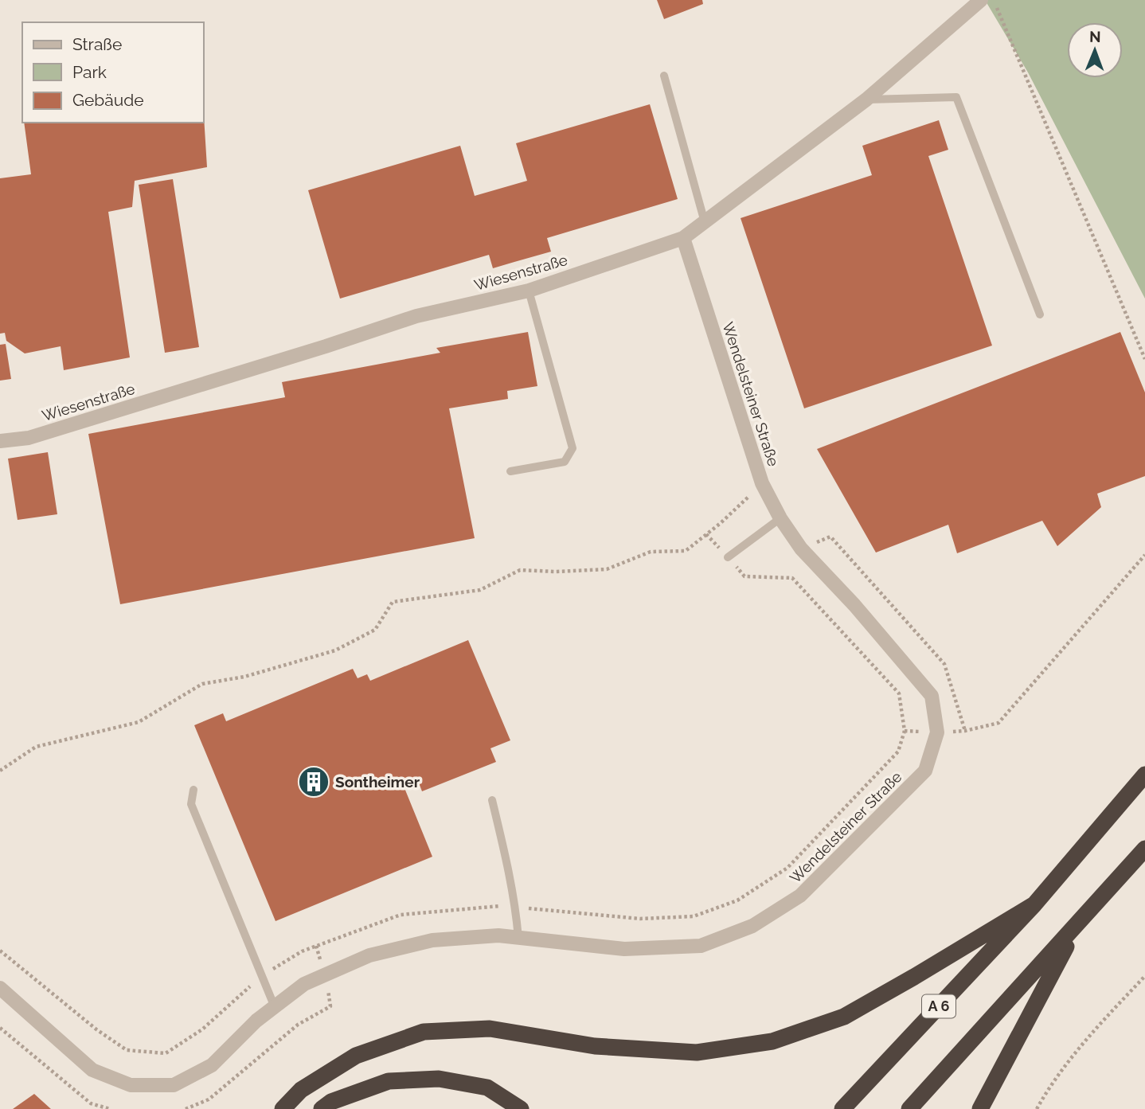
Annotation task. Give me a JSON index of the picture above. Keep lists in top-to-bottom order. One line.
{"streets":{"highway":["A 6"],"street":["Wiesenstraße","Wendelsteiner Straße"]},"crossings":[["Wiesenstraße","Wendelsteiner Straße"]],"places":{"building":["Sontheimer"]},"legend":["Straße","Park","Gebäude"],"north":"top"}
